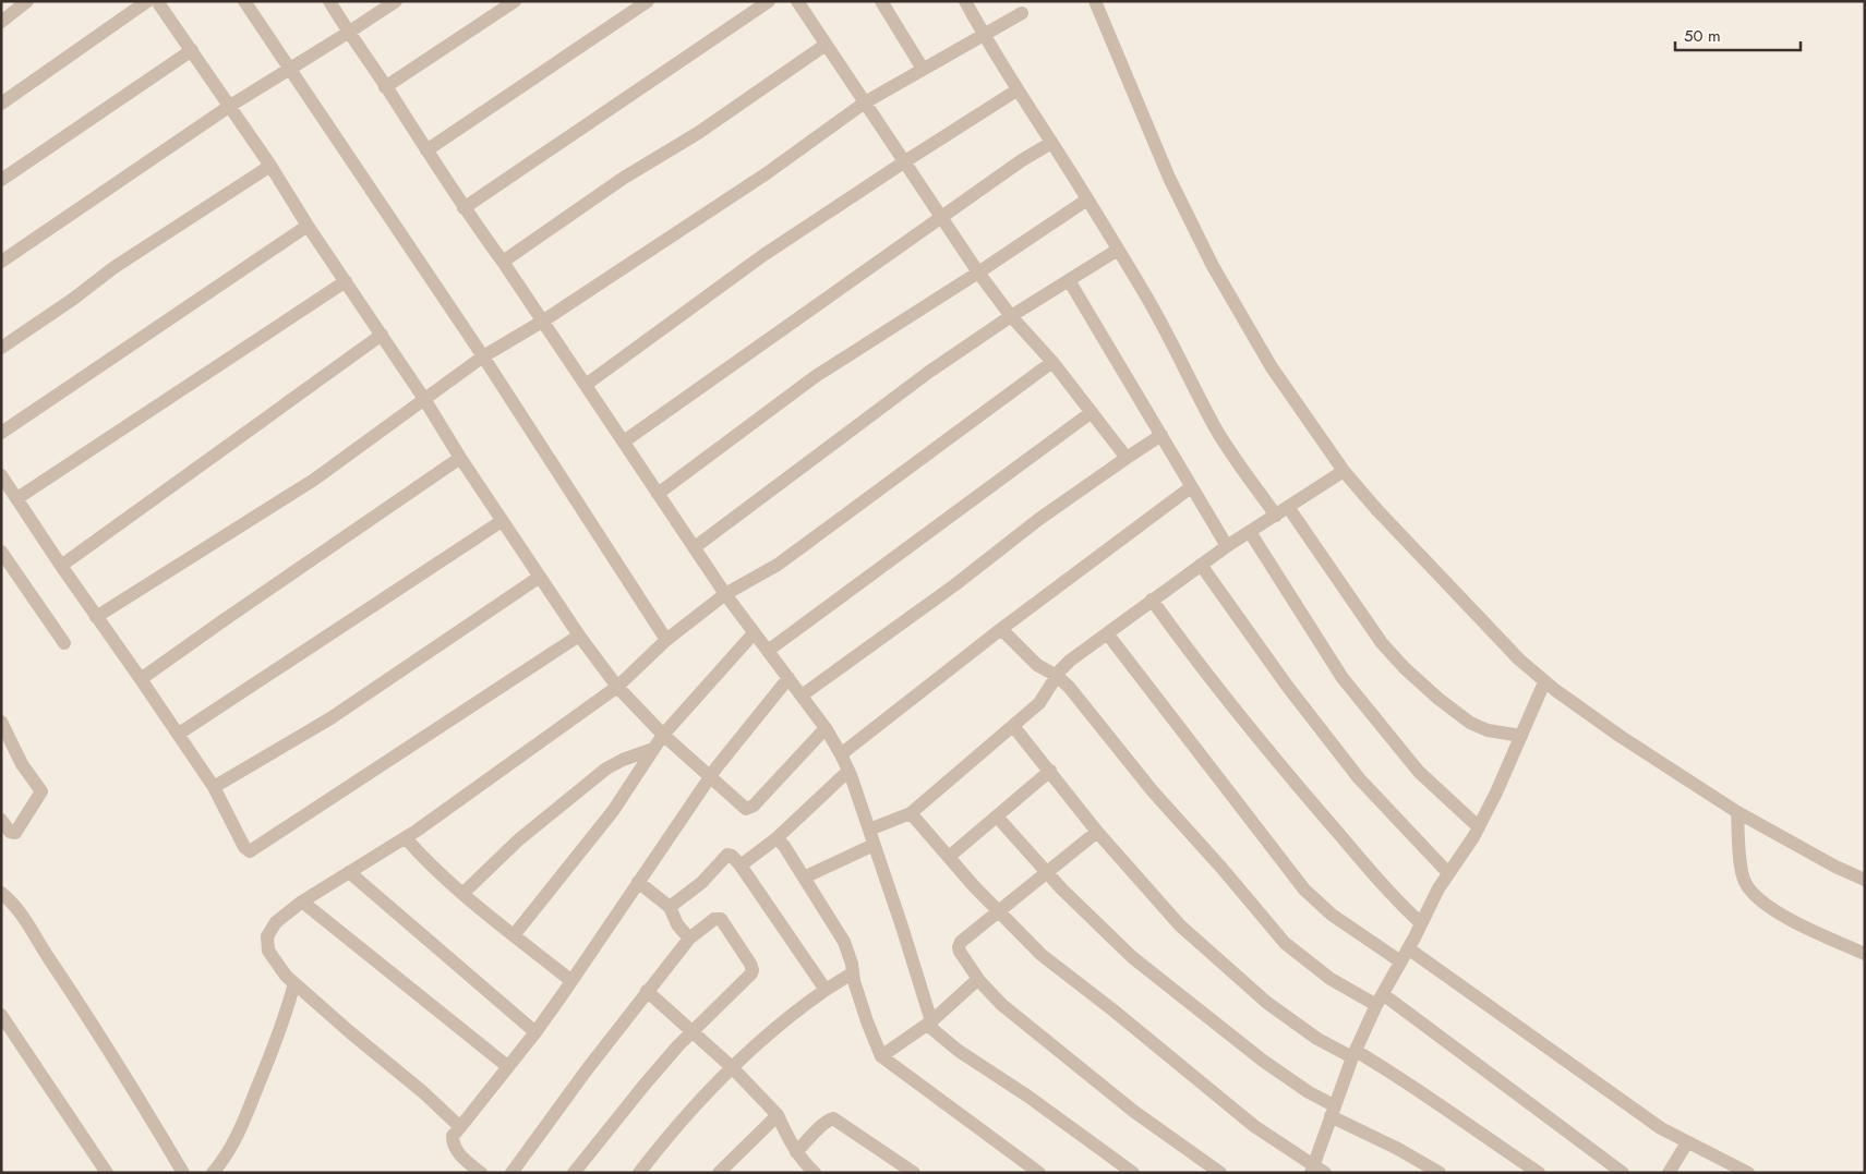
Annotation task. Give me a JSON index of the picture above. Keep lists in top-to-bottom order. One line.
{"scale_bar":"50 m"}
